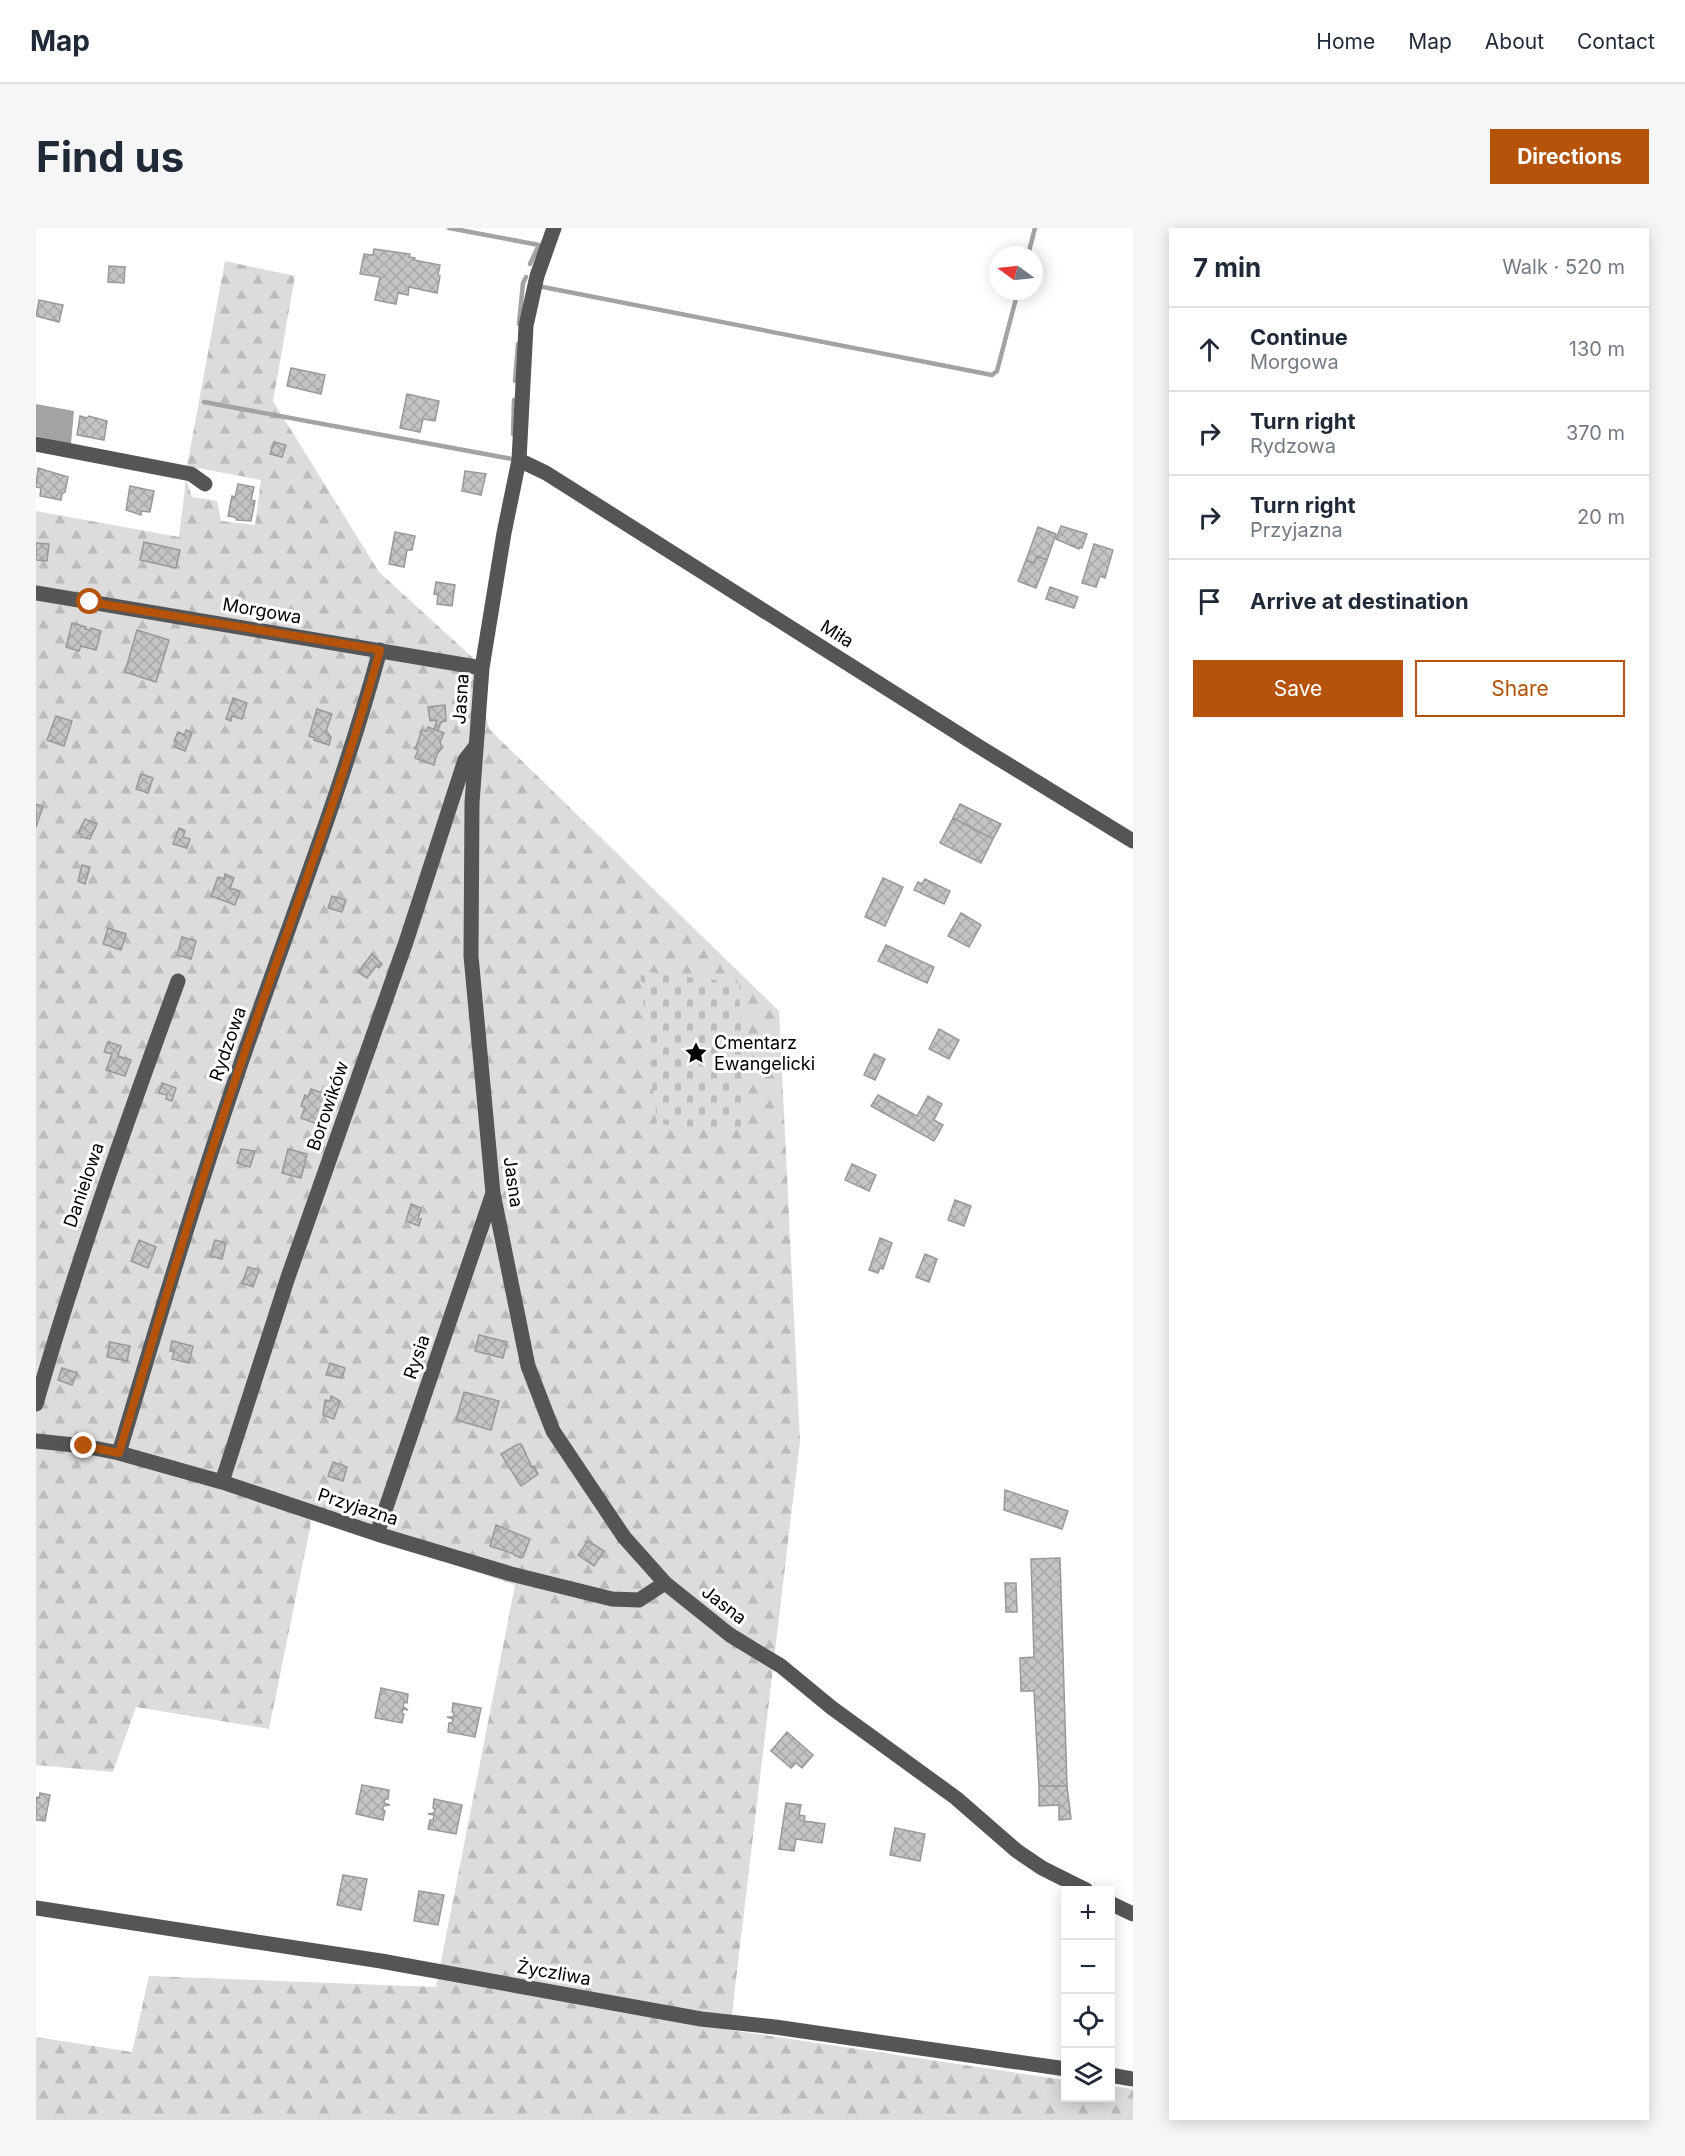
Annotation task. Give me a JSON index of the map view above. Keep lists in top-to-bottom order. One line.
{"streets":{"street":["Morgowa","Miła","Jasna","Rydzowa","Borowików","Danielowa","Rysia","Przyjazna","Życzliwa"]},"crossings":[["Morgowa","Jasna"],["Morgowa","Rydzowa"],["Miła","Jasna"],["Jasna","Borowików"],["Jasna","Rysia"],["Jasna","Przyjazna"],["Rydzowa","Przyjazna"],["Borowików","Przyjazna"],["Rysia","Przyjazna"]],"places":{"place":["Cmentarz Ewangelicki"]},"north":"left","page":{"header":"Map","nav":["Home","Map","About","Contact"],"buttons":["Directions",["Save","Share"]],"title":"Find us","heading":["7 min","Walk · 520 m"],"list":[["Continue","Morgowa","130 m"],["Turn right","Rydzowa","370 m"],["Turn right","Przyjazna","20 m"],"Arrive at destination"],"map_buttons":["+","−"]}}
